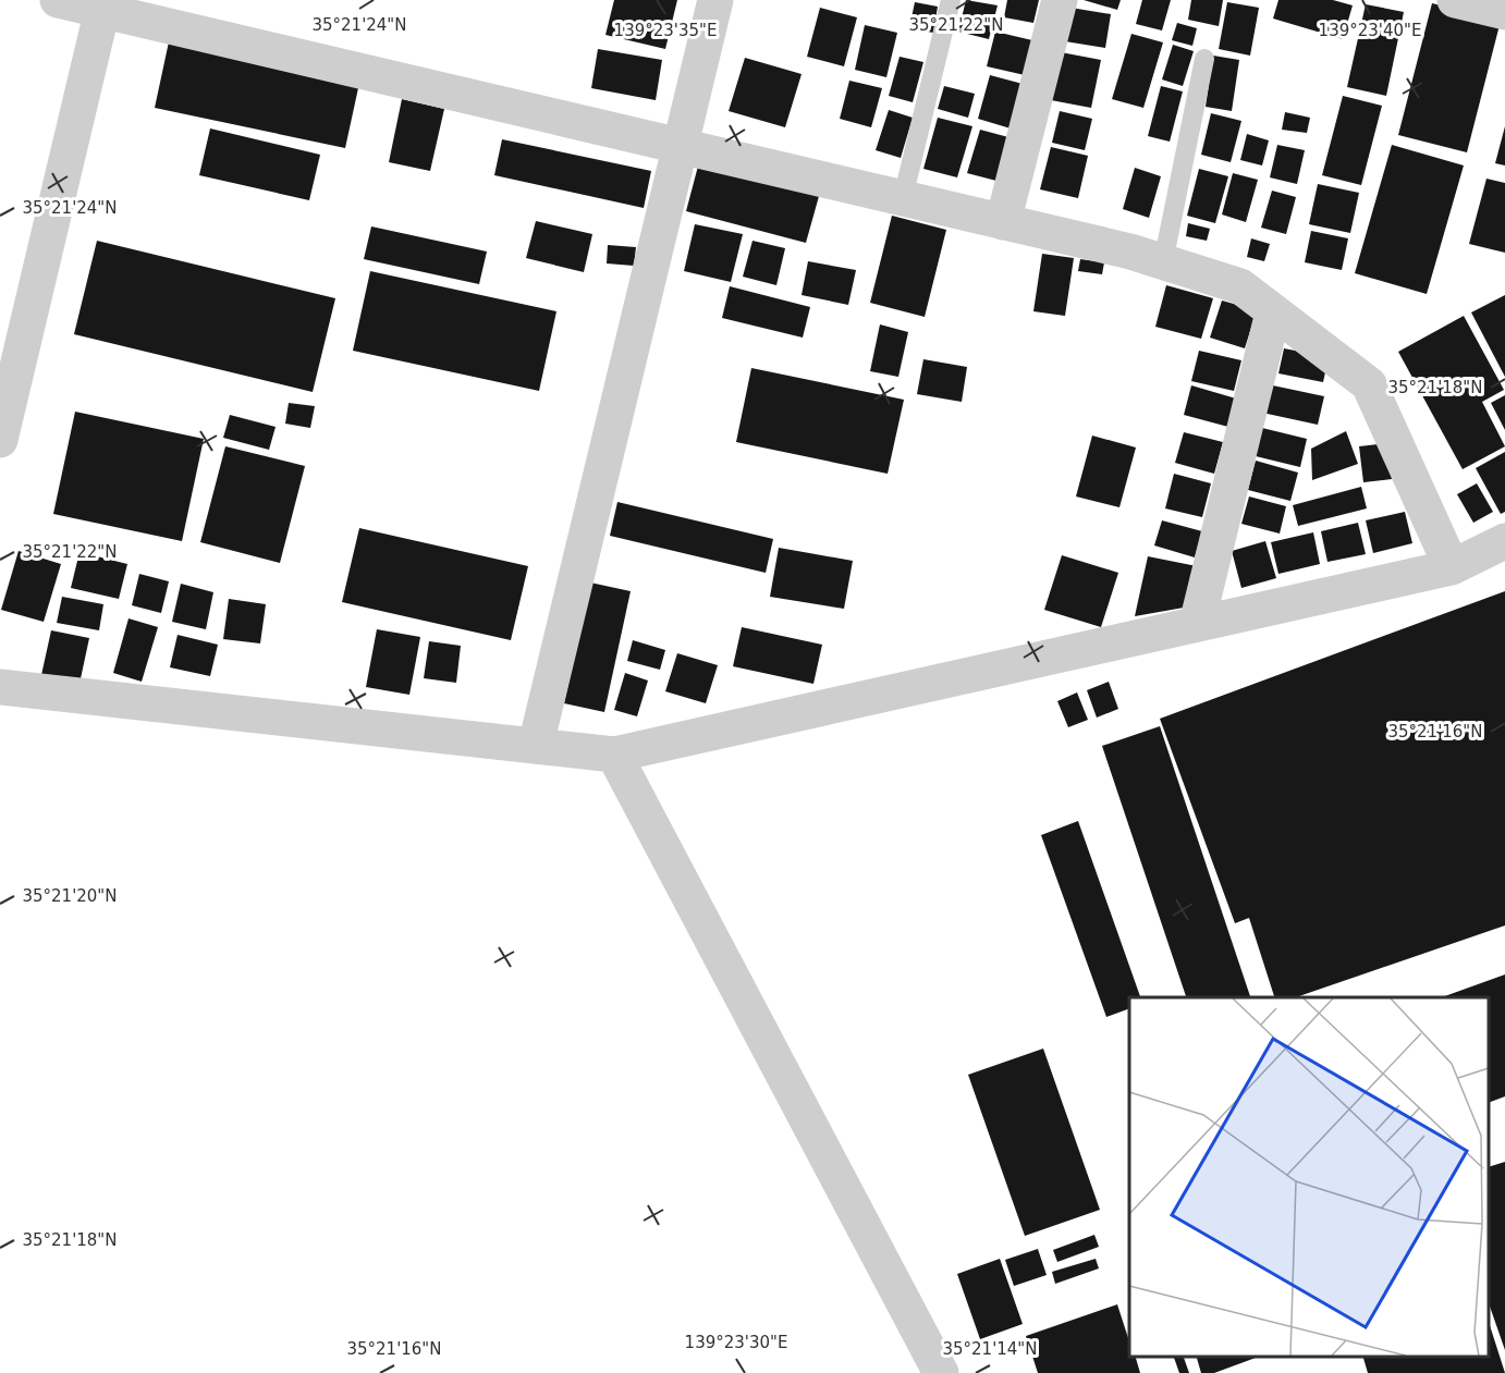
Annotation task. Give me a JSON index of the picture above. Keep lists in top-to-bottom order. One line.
{"coordinates":["35°21'24\"N","35°21'22\"N","139°23'35\"E","139°23'40\"E","35°21'18\"N","35°21'16\"N","35°21'20\"N","139°23'30\"E","35°21'14\"N"]}
